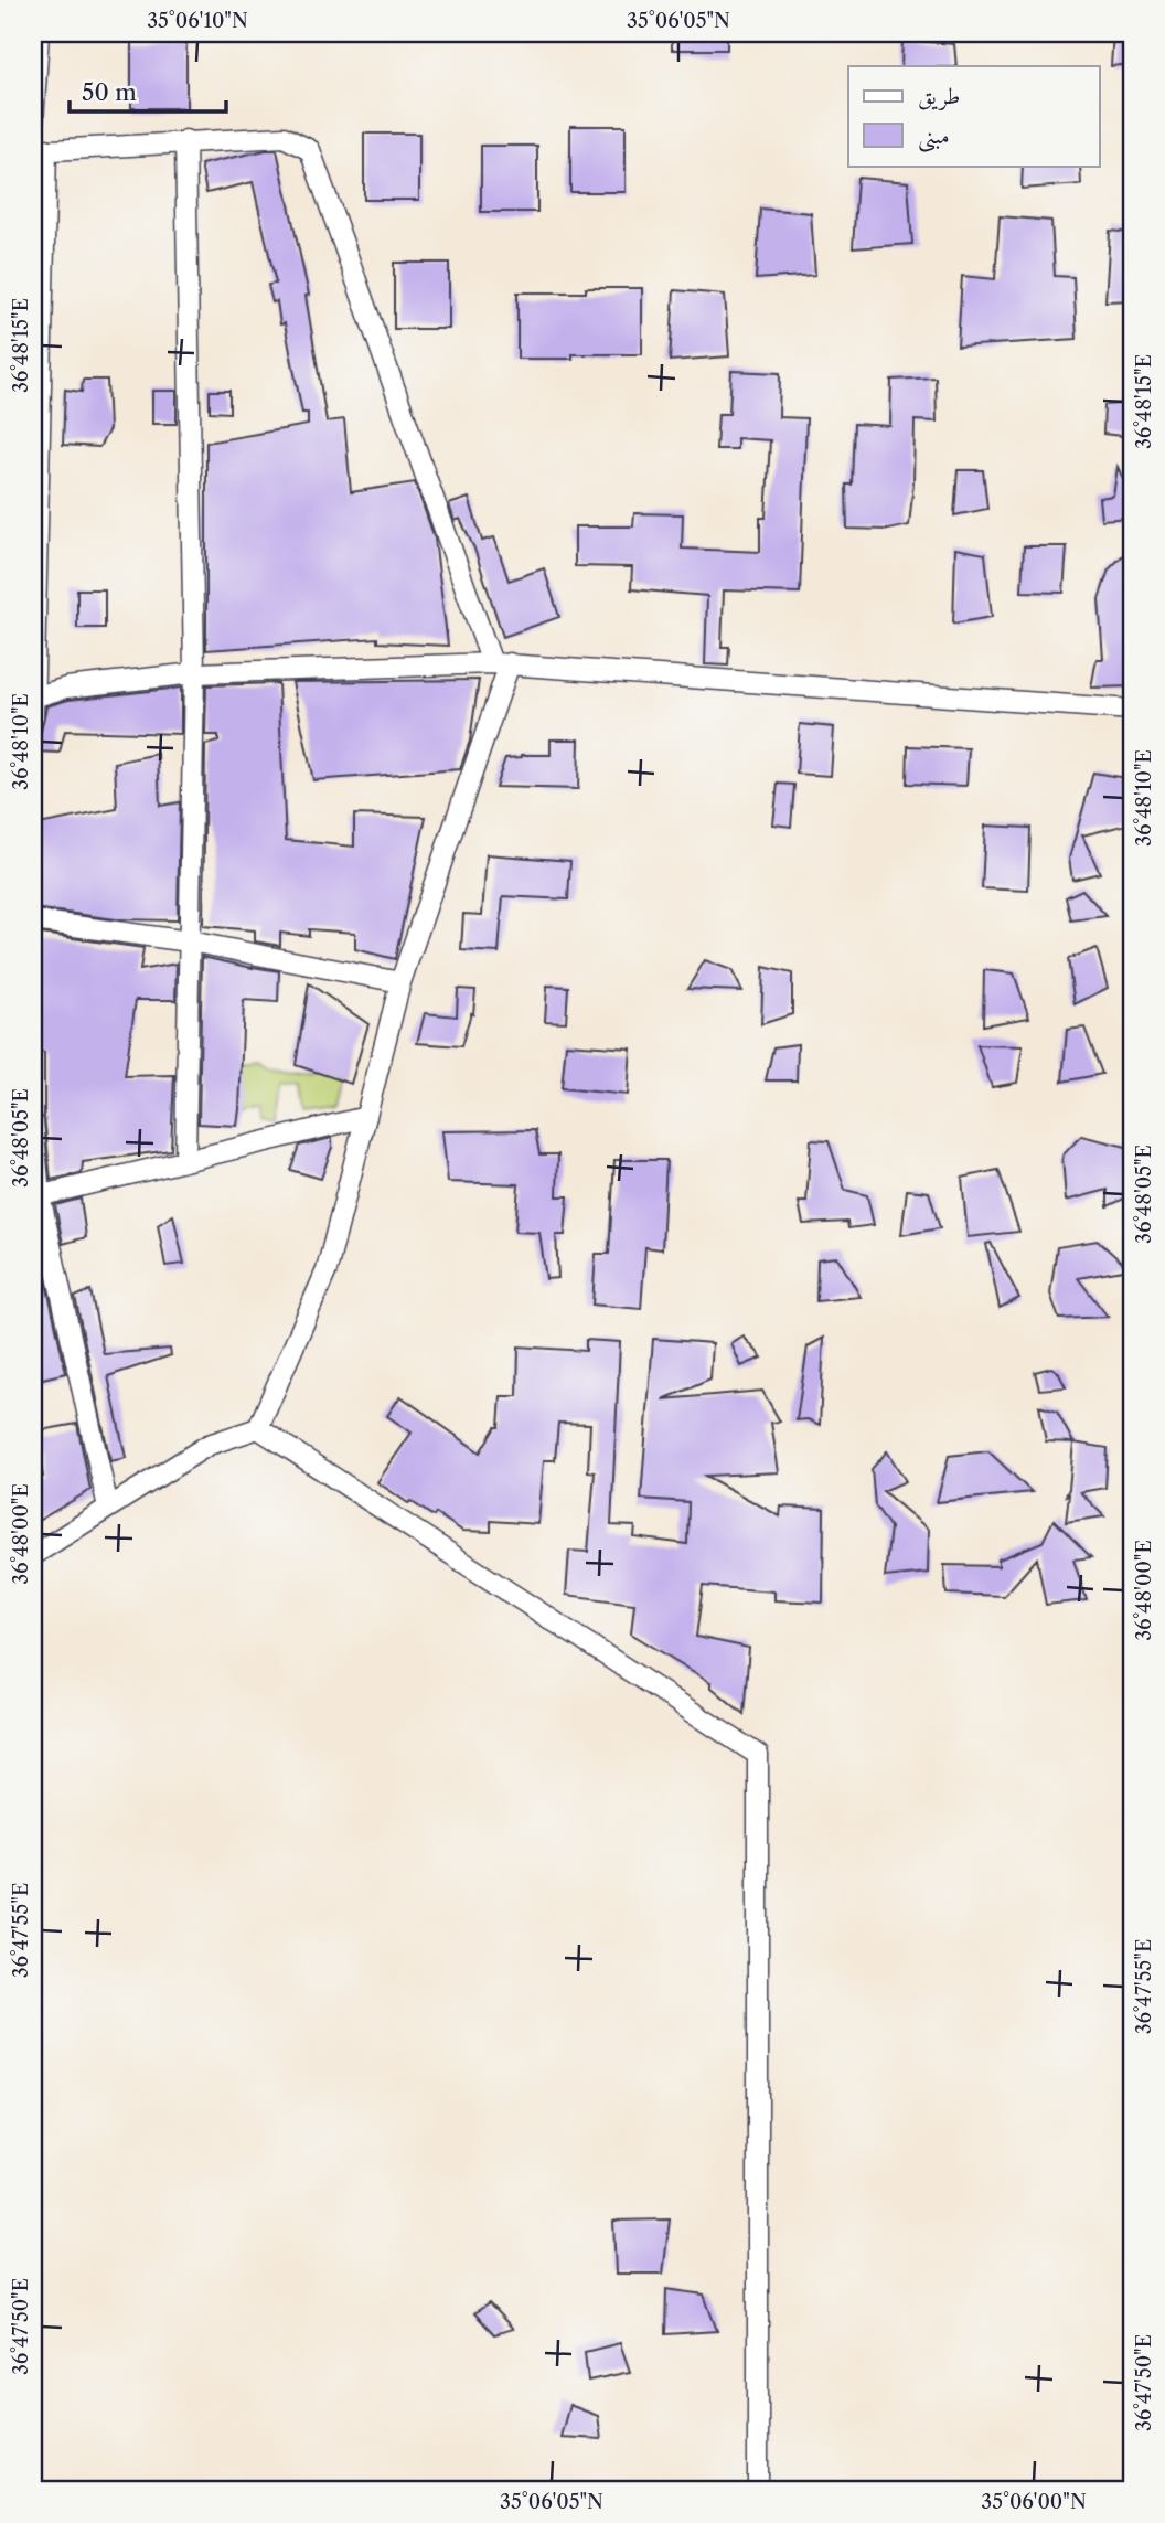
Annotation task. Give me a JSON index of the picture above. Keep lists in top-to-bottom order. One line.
{"legend":["طريق","مبنى"],"scale_bar":"50 m","coordinates":["35°06'10\"N","35°06'05\"N","36°48'15\"E","36°48'10\"E","36°48'05\"E","36°48'00\"E","36°47'55\"E","36°47'50\"E","35°06'00\"N"]}
